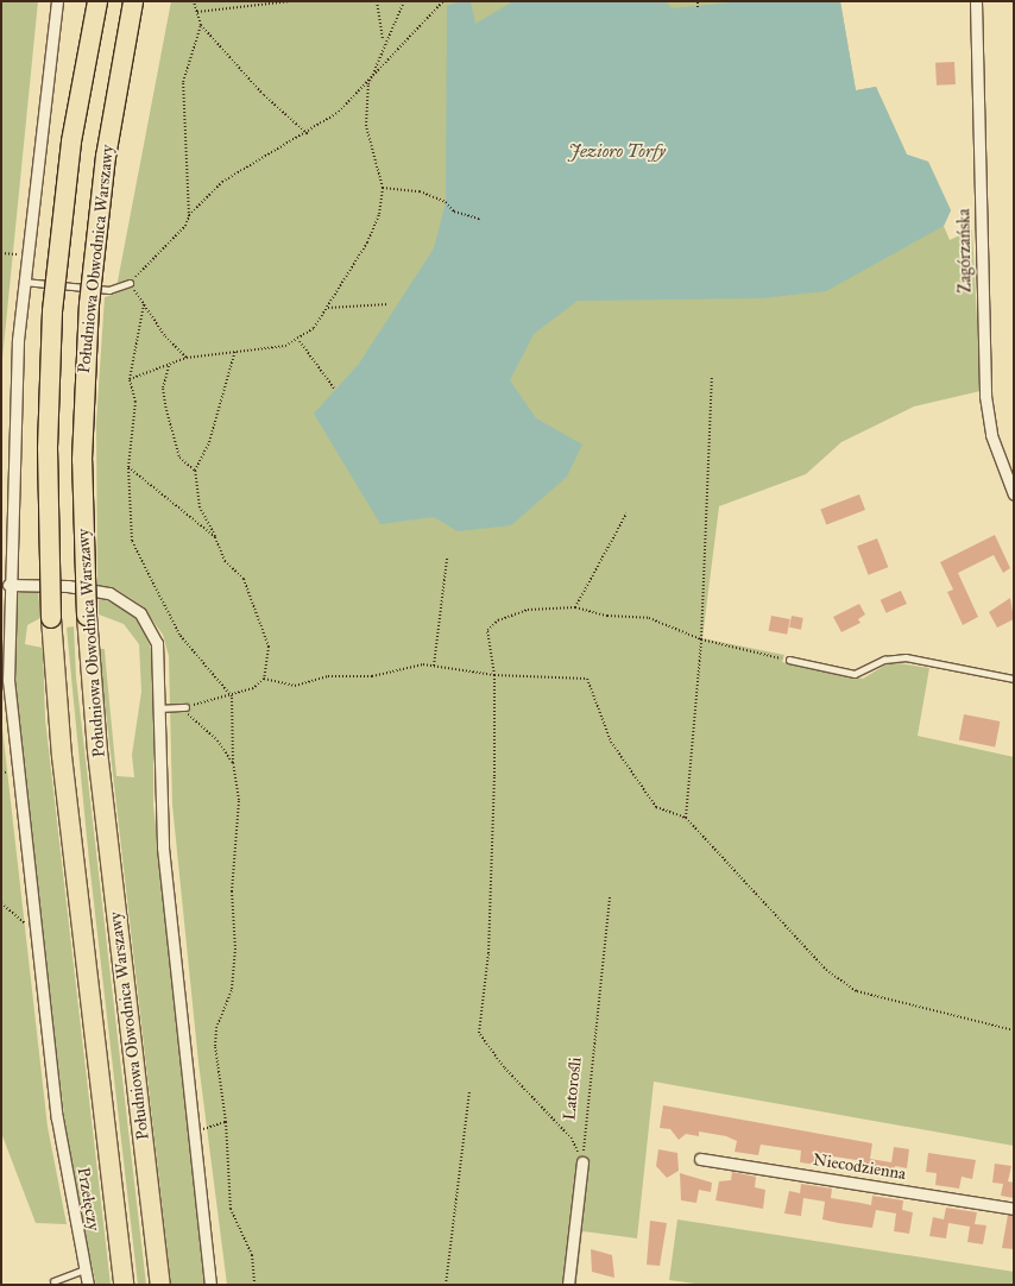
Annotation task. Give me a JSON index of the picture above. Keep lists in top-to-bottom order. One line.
{"streets":{"highway":["Południowa Obwodnica Warszawy"],"street":["Zagórzańska","Niecodzienna","Przełęczy"],"path":["Latorośli"]},"water":["Jezioro Torfy"]}
